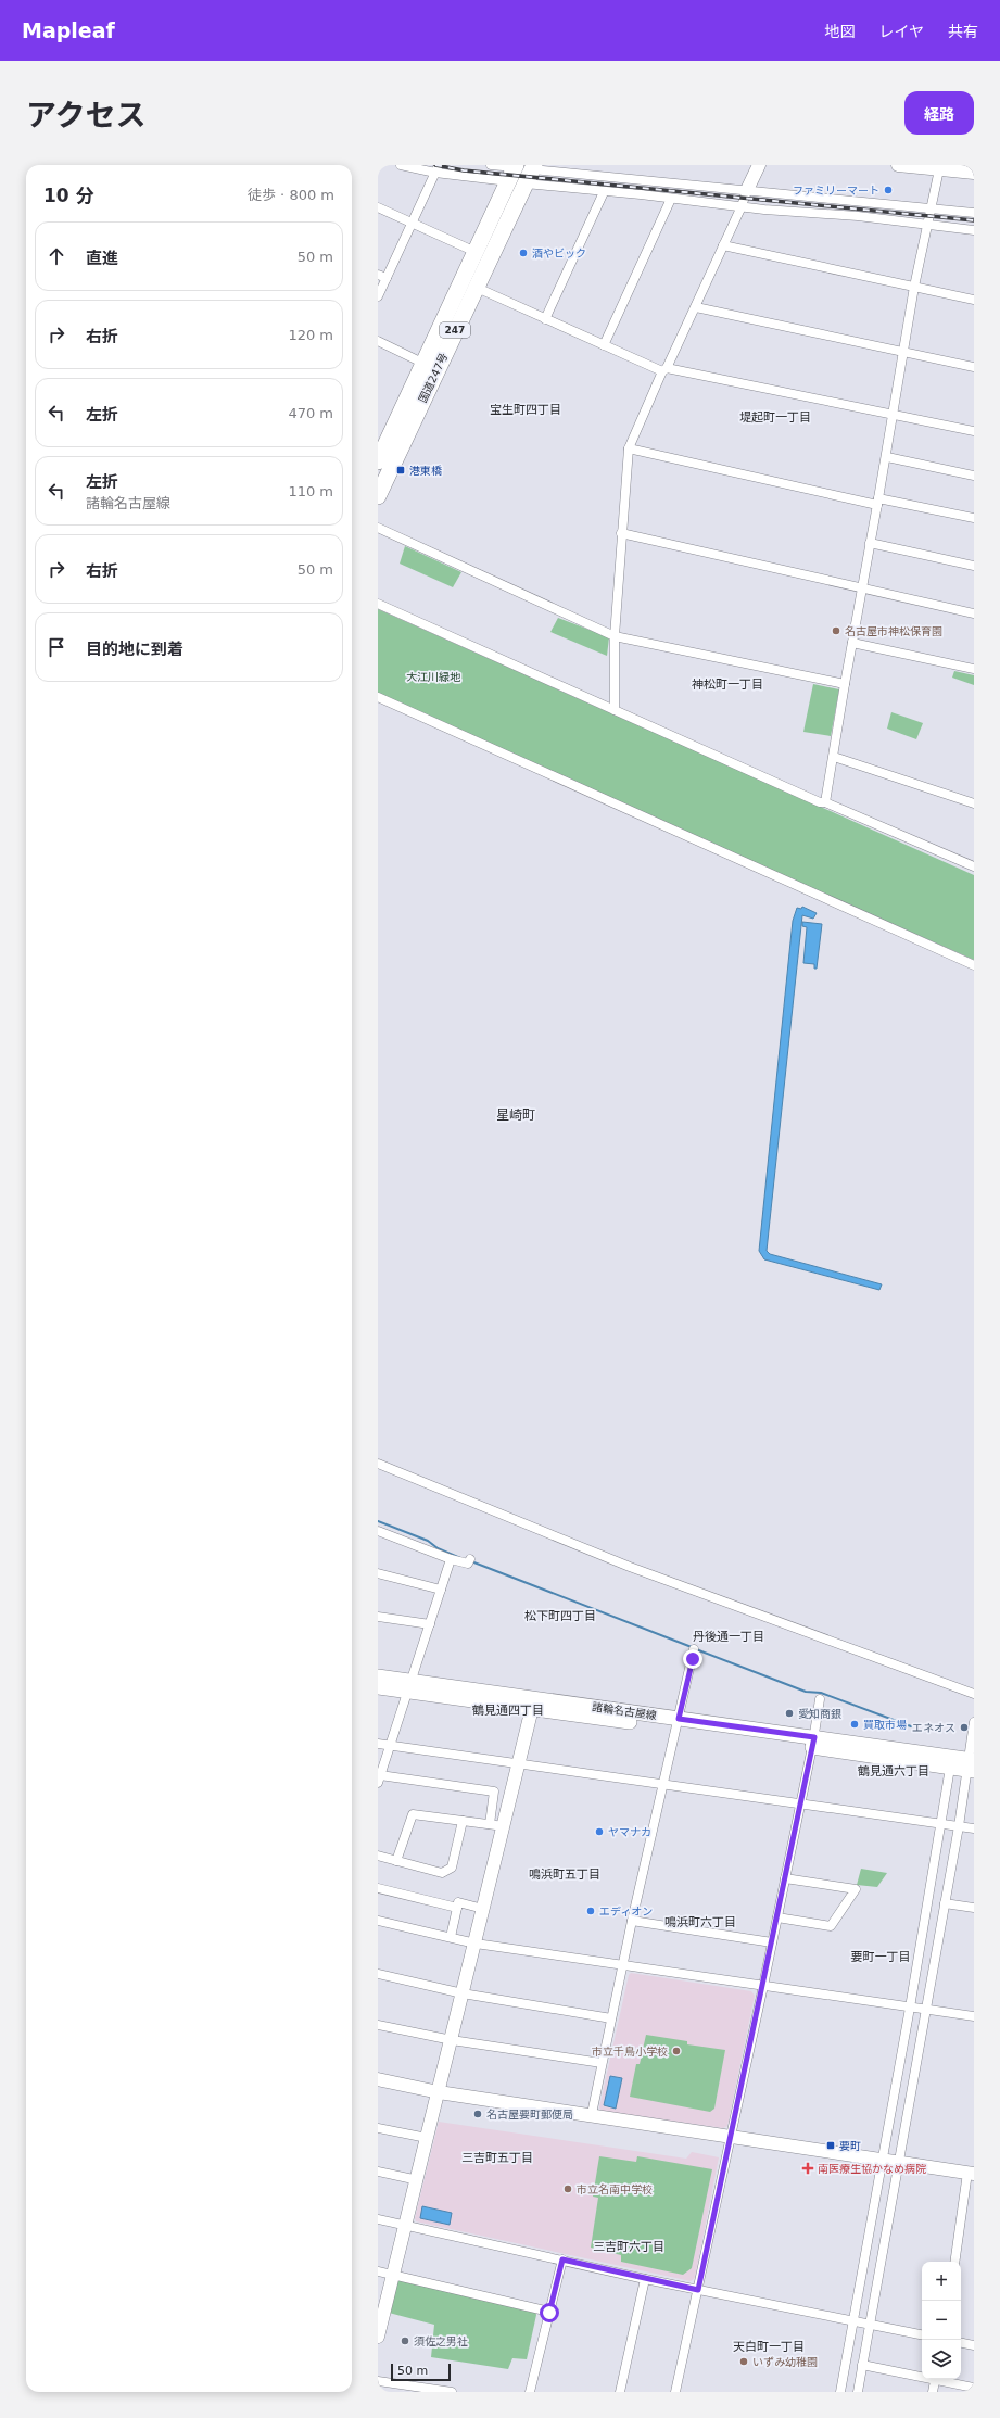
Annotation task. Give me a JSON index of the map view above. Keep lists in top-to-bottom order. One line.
{"streets":{"highway":["247","国道247号"],"main road":["諸輪名古屋線"]},"districts":["宝生町四丁目","堤起町一丁目","神松町一丁目","星崎町","松下町四丁目","丹後通一丁目","鶴見通四丁目","鶴見通六丁目","鳴浜町五丁目","鳴浜町六丁目","要町一丁目","三吉町五丁目","三吉町六丁目","天白町一丁目"],"parks":["大江川緑地"],"places":{"other":["ファミリーマート","酒やビック","名古屋市神松保育園","愛知商銀","買取市場","エネオス","ヤマナカ","エディオン","市立千鳥小学校","名古屋要町郵便局","市立名南中学校","須佐之男社","いずみ幼稚園"],"transit":["港東橋","要町"],"health":["南医療生協かなめ病院"]},"scale_bar":"50 m","page":{"header":"Mapleaf","nav":["地図","レイヤ","共有"],"title":"アクセス","buttons":"経路","heading":["10 分","徒歩 · 800 m"],"list":[["直進","50 m"],["右折","120 m"],["左折","470 m"],["左折","諸輪名古屋線","110 m"],["右折","50 m"],"目的地に到着"],"map_buttons":["+","−"],"scale":"50 m"}}
